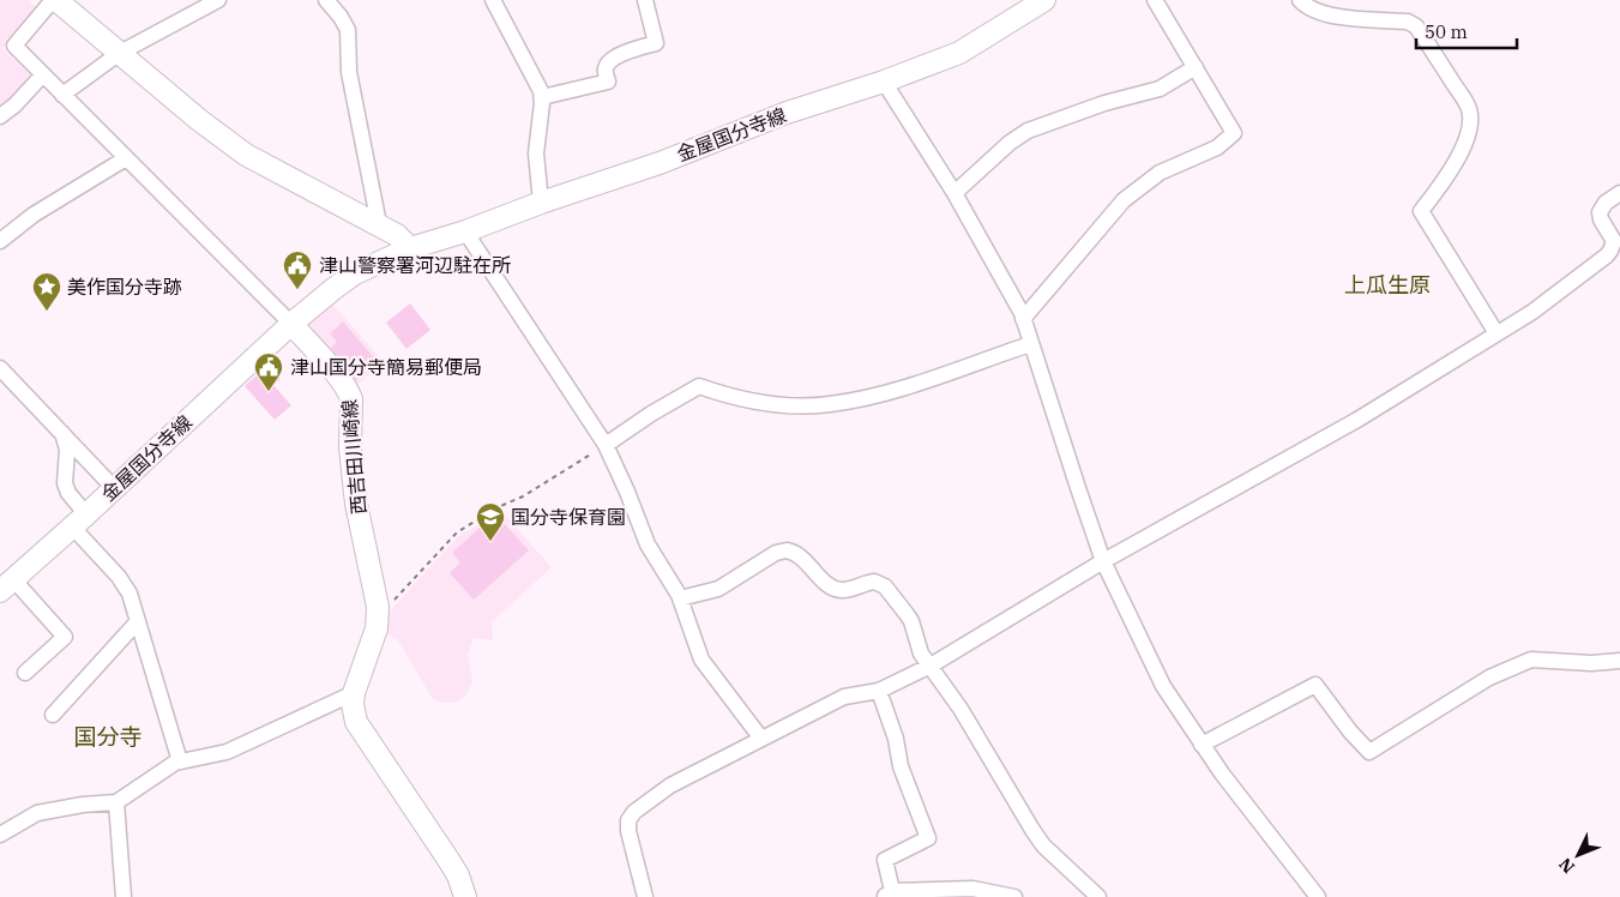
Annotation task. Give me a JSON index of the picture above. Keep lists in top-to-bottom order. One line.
{"streets":{"main road":["金屋国分寺線","西吉田川崎線"]},"crossings":[["金屋国分寺線","西吉田川崎線"]],"districts":["上瓜生原","国分寺"],"places":{"public building":["津山警察署河辺駐在所","津山国分寺簡易郵便局"],"place":["美作国分寺跡"],"school or university":["国分寺保育園"]},"scale_bar":"50 m","north":"bottom left"}
